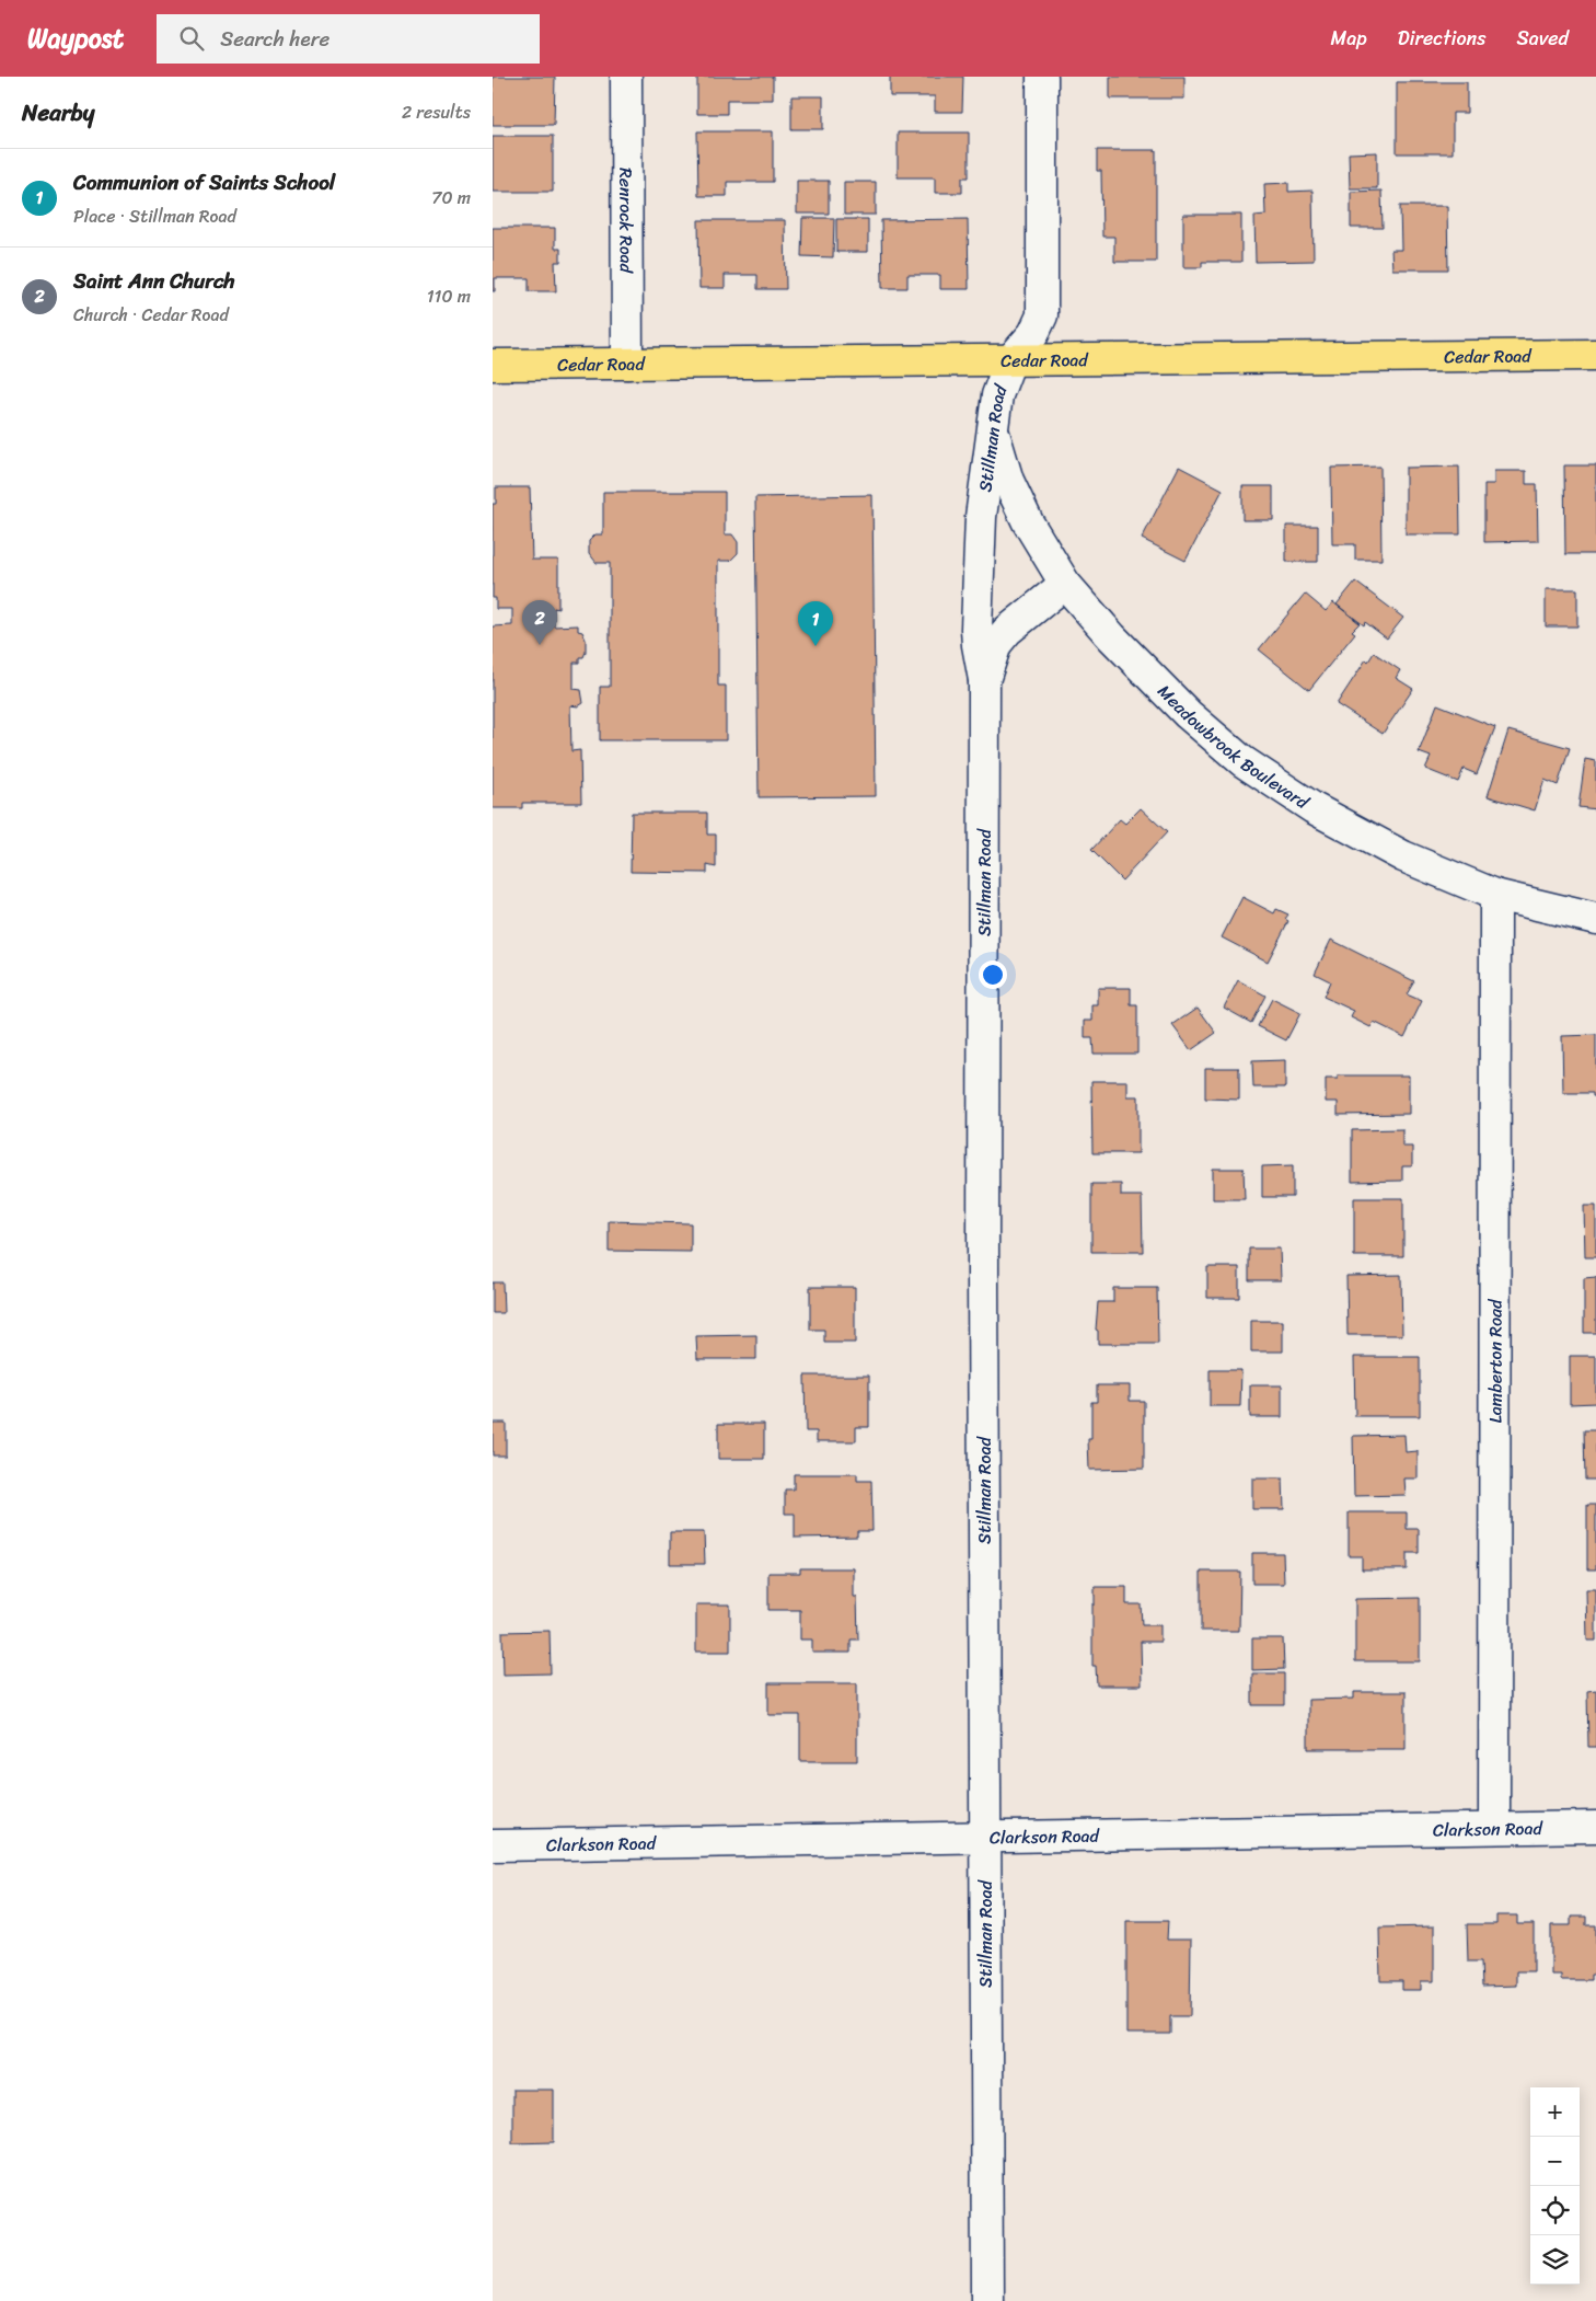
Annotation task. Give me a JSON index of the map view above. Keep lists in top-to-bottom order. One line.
{"streets":{"main road":["Cedar Road"],"street":["Renrock Road","Stillman Road","Meadowbrook Boulevard","Lamberton Road","Clarkson Road"]},"crossings":[["Renrock Road","Cedar Road"],["Cedar Road","Stillman Road"],["Stillman Road","Meadowbrook Boulevard"],["Stillman Road","Clarkson Road"],["Meadowbrook Boulevard","Lamberton Road"],["Lamberton Road","Clarkson Road"]],"page":{"header":"Waypost","search":"Search here","nav":["Map","Directions","Saved"],"heading":["Nearby","2 results"],"list":[{"mark":"1","name":"Communion of Saints School","note":"Place · Stillman Road","value":"70 m"},{"mark":"2","name":"Saint Ann Church","note":"Church · Cedar Road","value":"110 m"}],"pins":["2","1"],"map_buttons":["+","−"]}}
